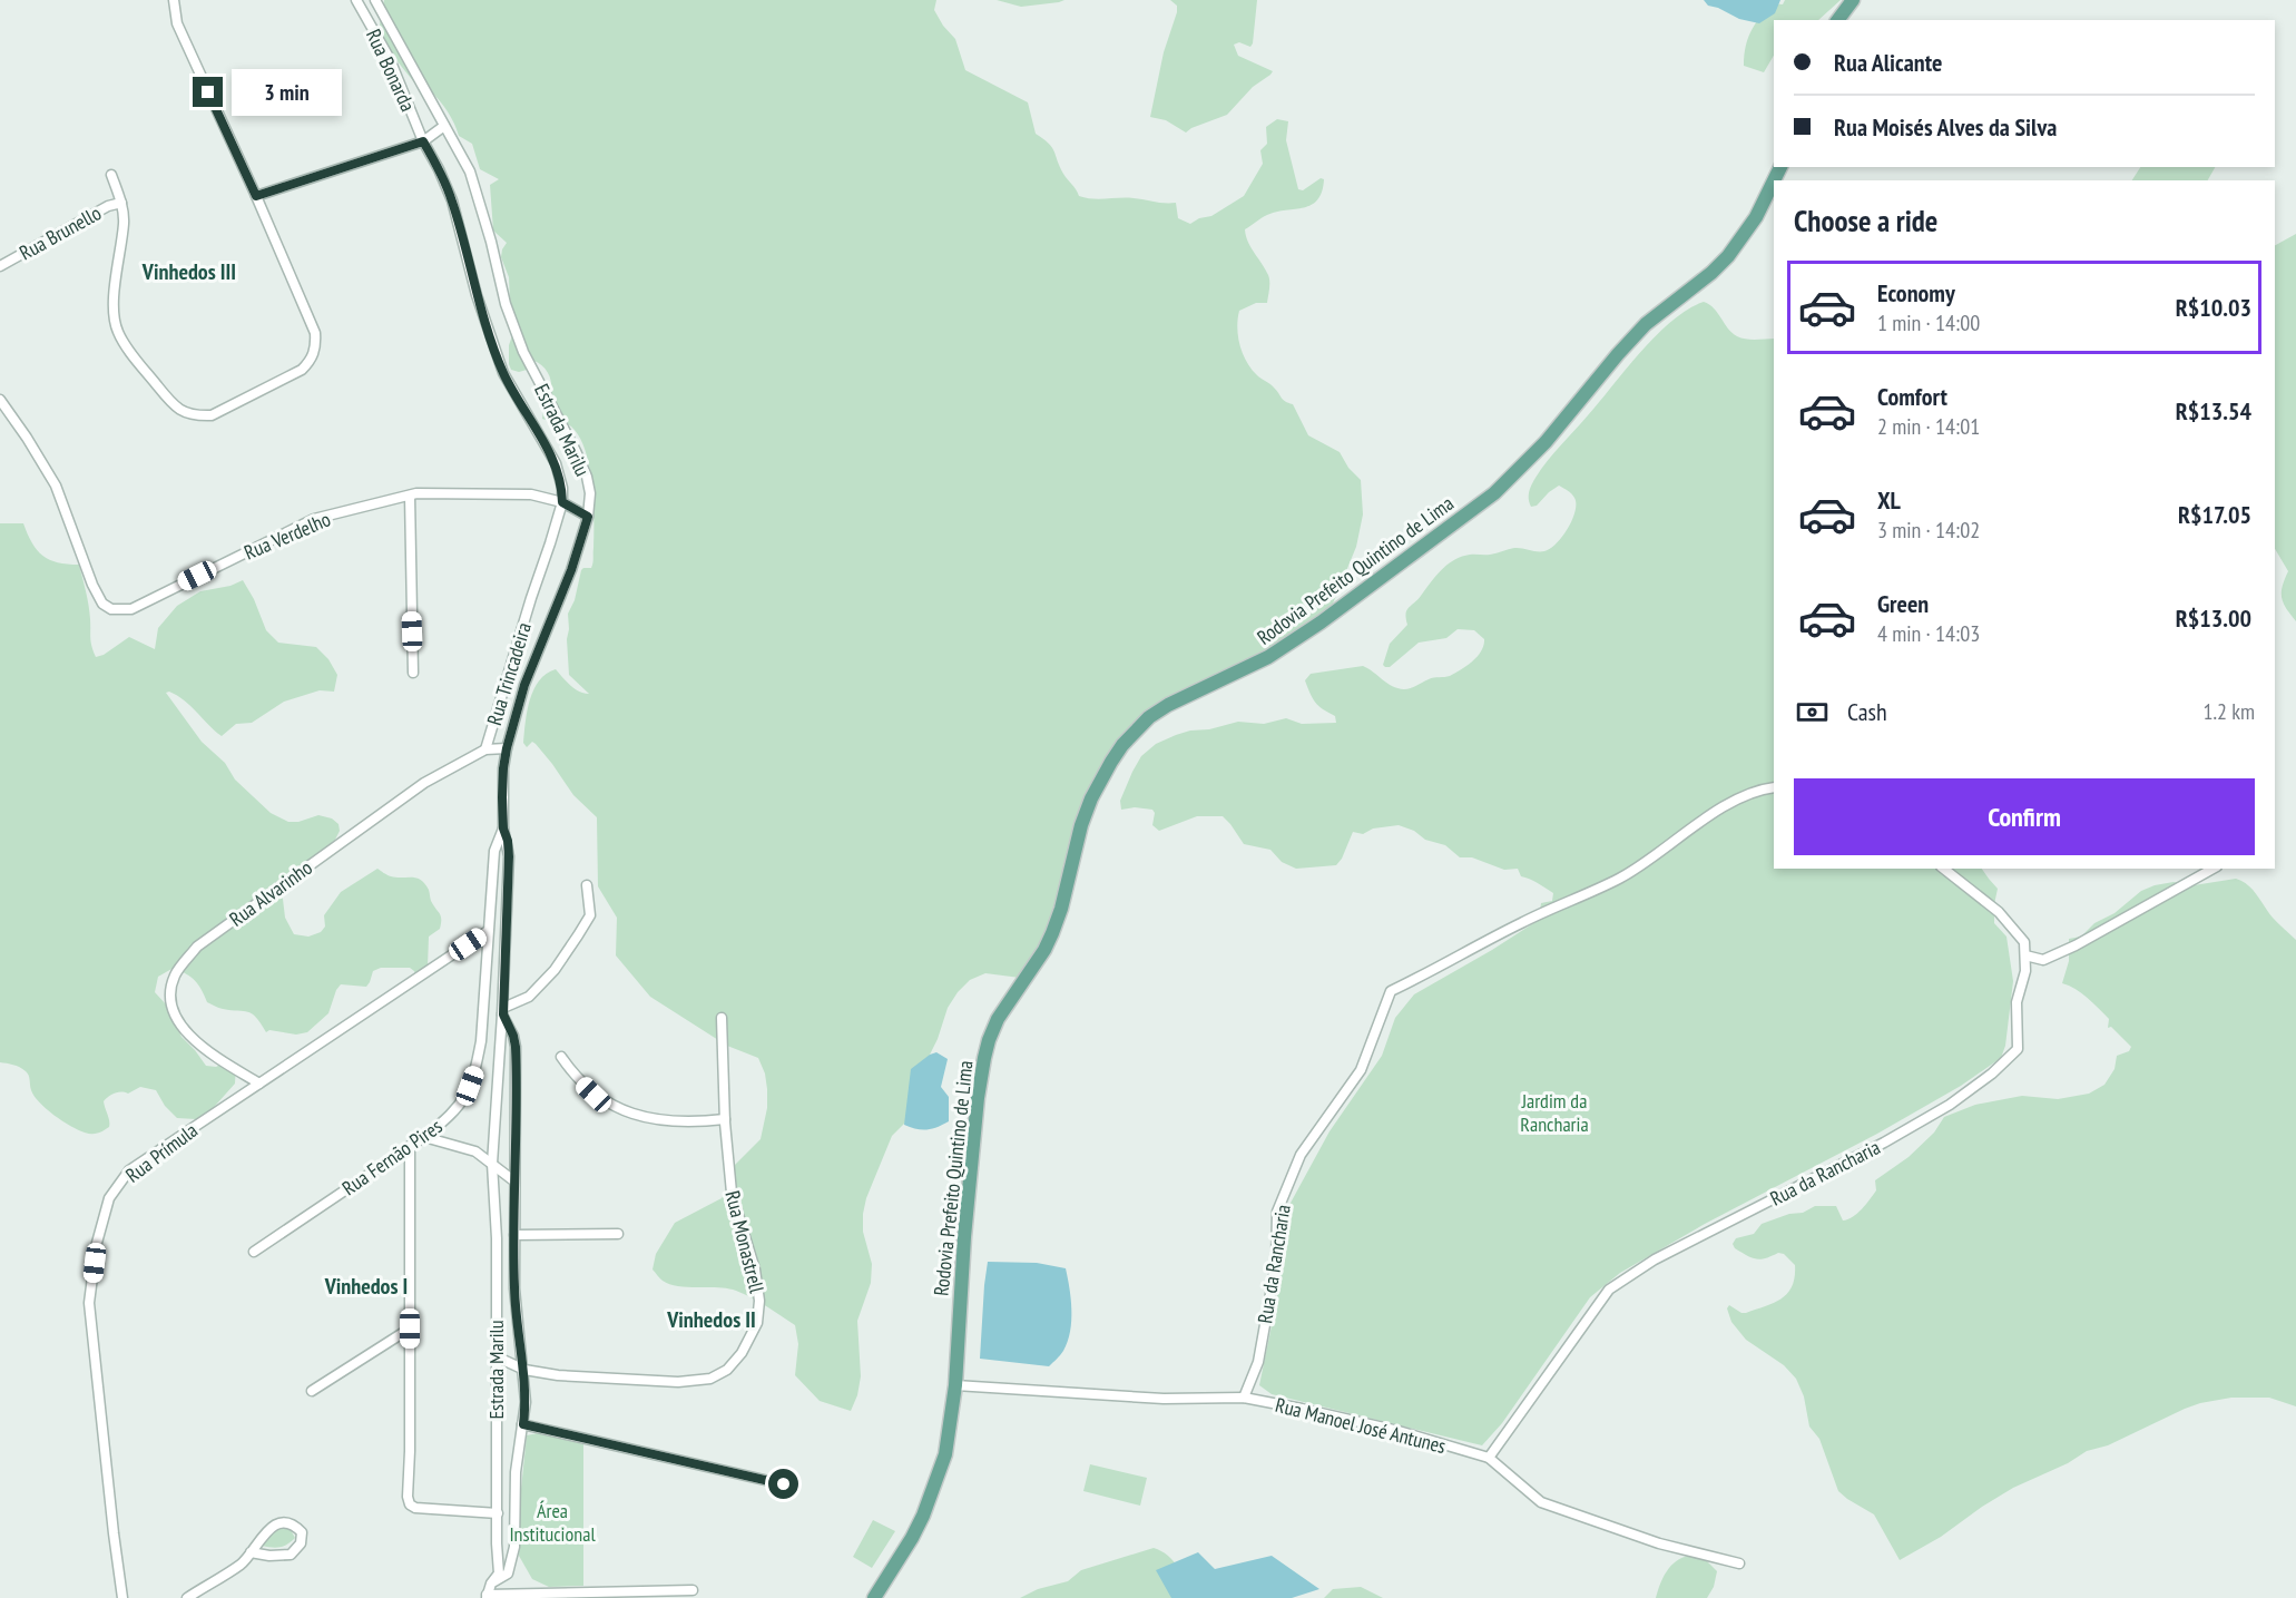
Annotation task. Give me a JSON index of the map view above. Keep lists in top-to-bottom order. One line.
{"streets":{"main road":["Rodovia Prefeito Quintino de Lima"],"street":["Rua Bonarda","Rua Brunello","Estrada Marilu","Rua Verdelho","Rua Trincadeira","Rua Alvarinho","Rua Prímula","Rua Fernão Pires","Rua da Rancharia","Rua Monastrell","Rua Manoel José Antunes"]},"crossings":[["Rua Bonarda","Rua Verdelho"],["Rua Bonarda","Rua Trincadeira"],["Estrada Marilu","Rua Verdelho"],["Estrada Marilu","Rua Alvarinho"],["Estrada Marilu","Rua Fernão Pires"],["Estrada Marilu","Rua Monastrell"],["Rua Verdelho","Rua Trincadeira"],["Rodovia Prefeito Quintino de Lima","Rua Manoel José Antunes"],["Rua Trincadeira","Rua Alvarinho"],["Rua Alvarinho","Rua Prímula"],["Rua Prímula","Rua Fernão Pires"],["Rua da Rancharia","Rua Manoel José Antunes"]],"districts":["Vinhedos III","Vinhedos I","Vinhedos II"],"parks":["Jardim da Rancharia","Área Institucional"],"page":{"banner":["Rua Alicante","Rua Moisés Alves da Silva"],"bubble":"3 min","heading":"Choose a ride","list":[{"name":"Economy","note":"1 min · 14:00","value":"R$10.03"},{"name":"Comfort","note":"2 min · 14:01","value":"R$13.54"},{"name":"XL","note":"3 min · 14:02","value":"R$17.05"},{"name":"Green","note":"4 min · 14:03","value":"R$13.00"}],"pay":["Cash","1.2 km"],"buttons":"Confirm"}}
